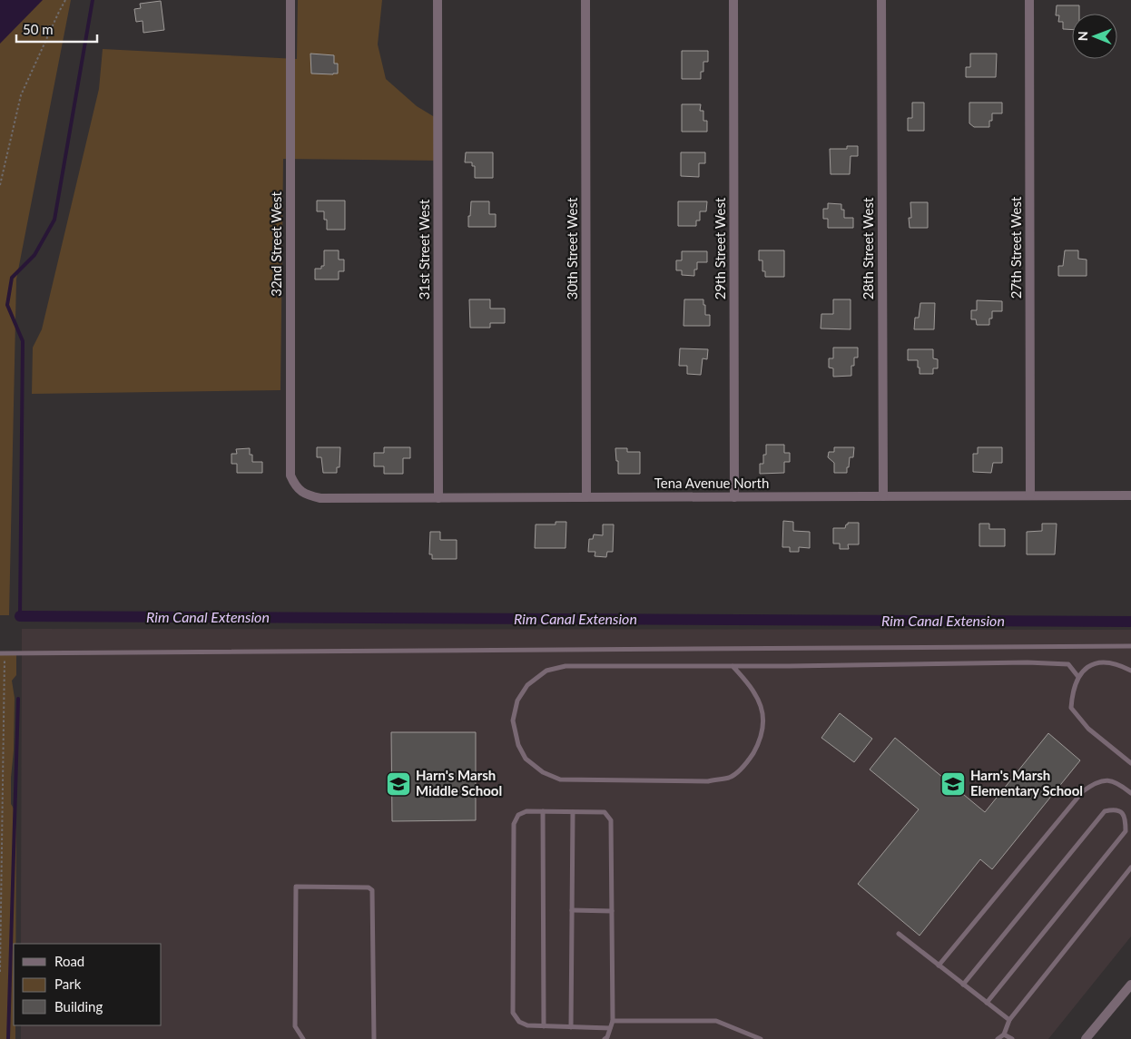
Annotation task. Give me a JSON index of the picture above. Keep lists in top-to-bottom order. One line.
{"streets":{"street":["32nd Street West","27th Street West","30th Street West","29th Street West","28th Street West","31st Street West","Tena Avenue North"]},"crossings":[["32nd Street West","Tena Avenue North"],["27th Street West","Tena Avenue North"],["30th Street West","Tena Avenue North"],["29th Street West","Tena Avenue North"],["28th Street West","Tena Avenue North"],["31st Street West","Tena Avenue North"]],"water":["Rim Canal Extension"],"places":{"school or university":["Harn's Marsh Middle School","Harn's Marsh Elementary School"]},"legend":["Road","Park","Building"],"scale_bar":"50 m","north":"left"}
